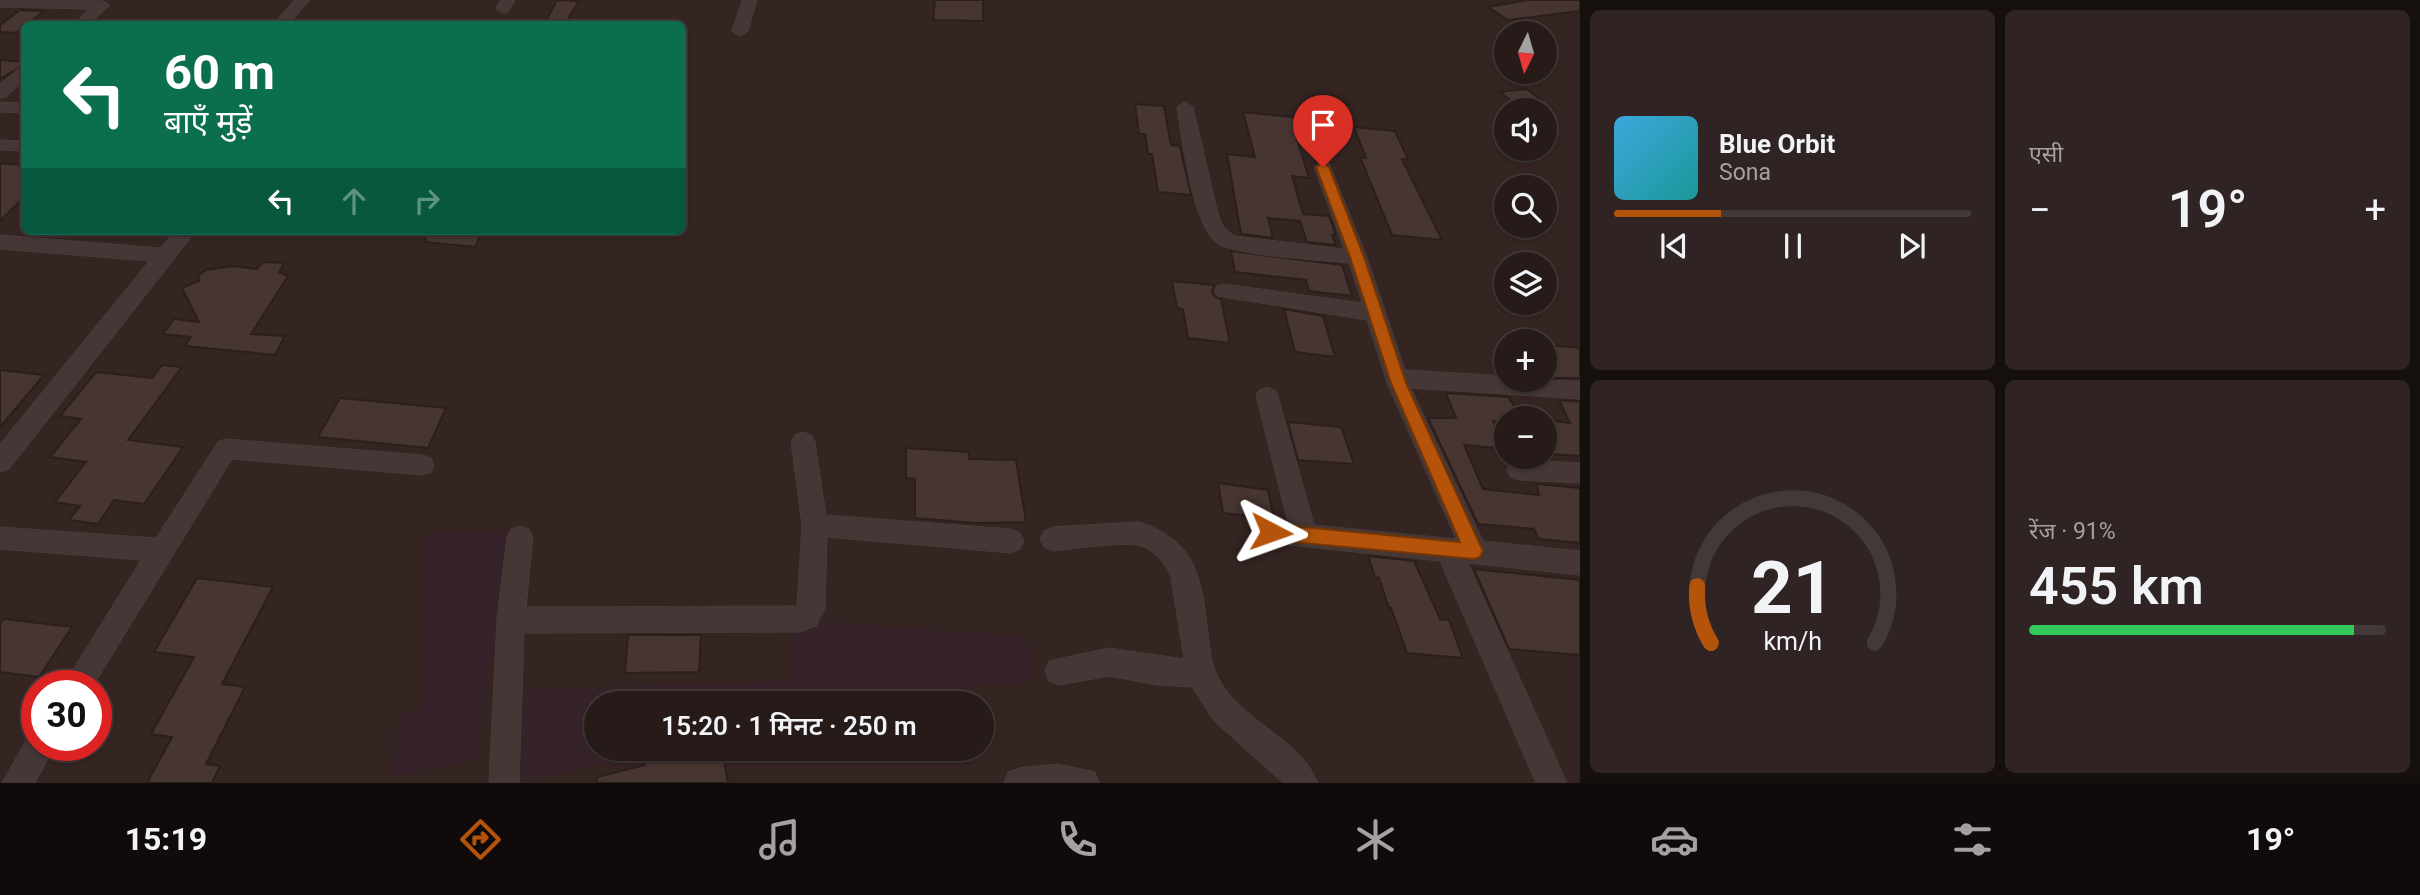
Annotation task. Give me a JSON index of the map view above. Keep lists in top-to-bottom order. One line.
{"north":"bottom","page":{"tile":["एसी",["रेंज · 91%","455 km"]],"map_buttons":["+","−"],"turn":["60 m","बाएँ मुड़ें"],"song":["Blue Orbit","Sona"],"heat":["−","19°","+"],"limit":"30","trip":"15:20 · 1 मिनट · 250 m","tabs":["15:19","19°"],"gauge":["21","km/h"]}}
